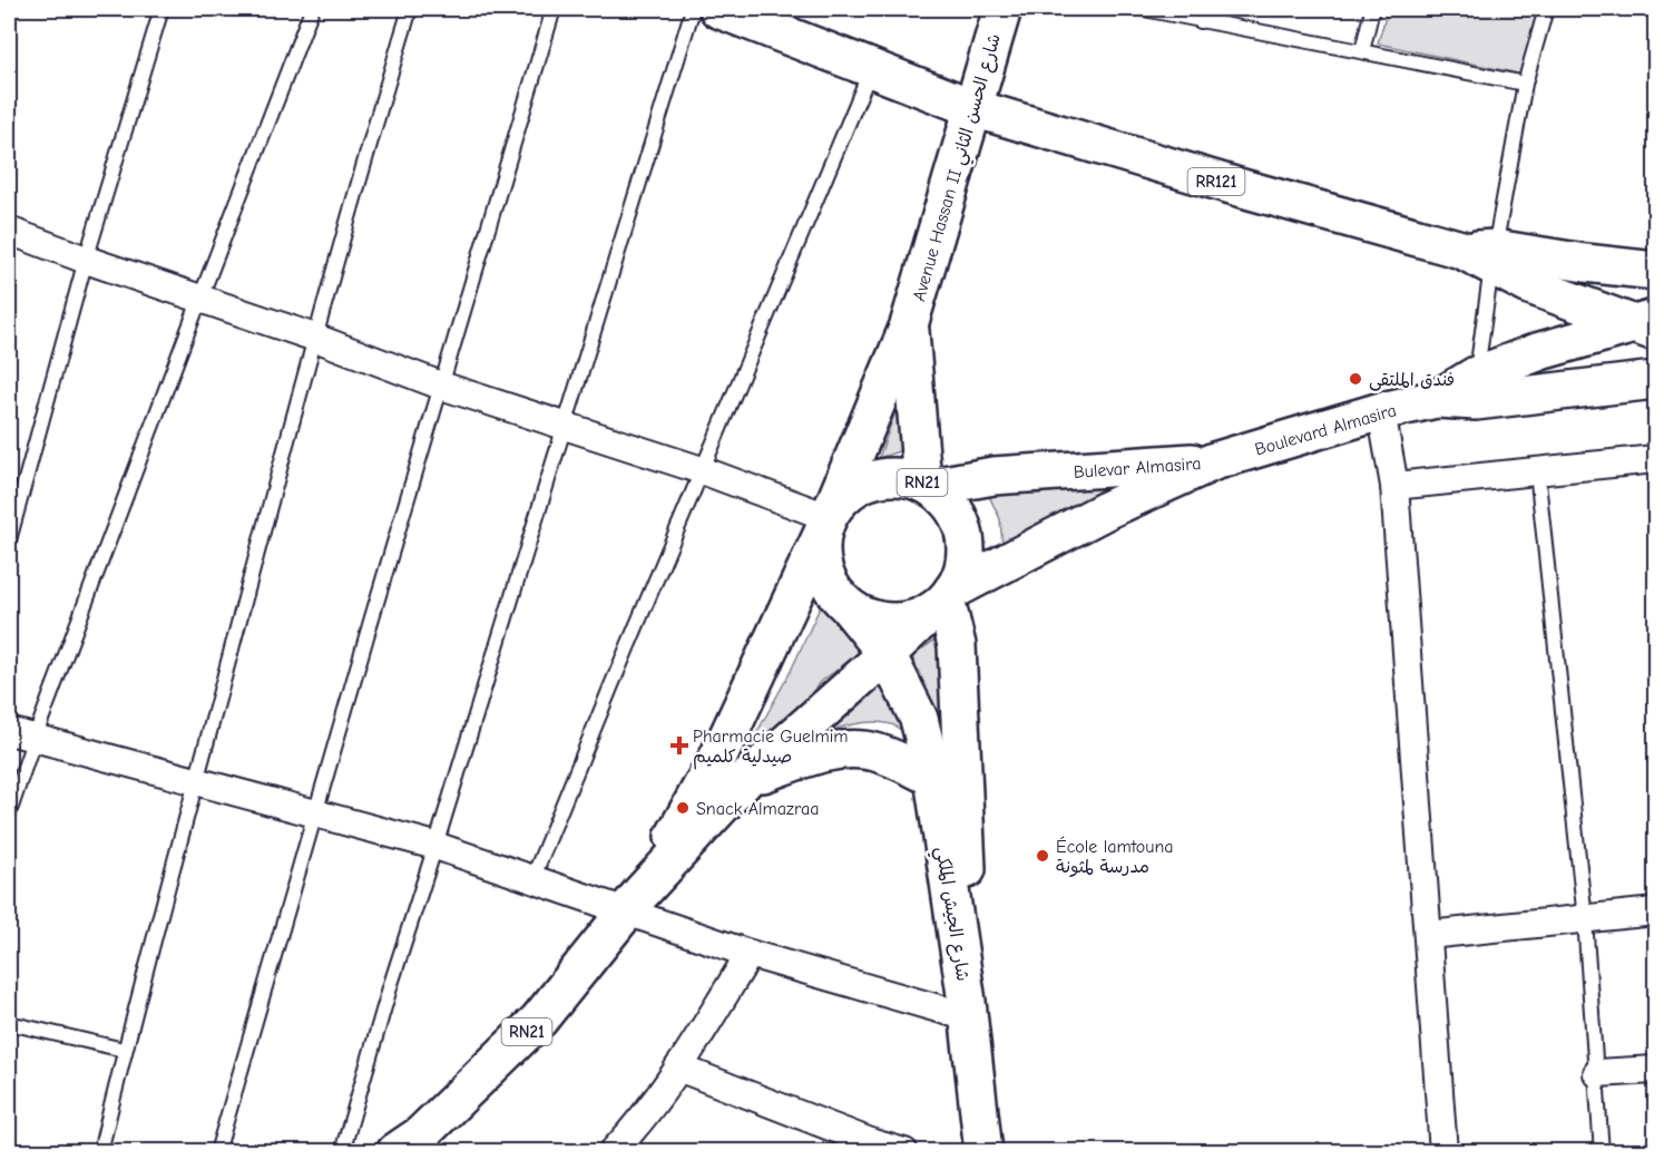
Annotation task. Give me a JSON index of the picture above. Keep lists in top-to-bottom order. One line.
{"streets":{"main road":["Avenue Hassan II شارع الحسن الثاني","RR121","Boulevard Almasira","Bulevar Almasira","RN21","شارع الجيش الملكي"]},"crossings":[["Avenue Hassan II شارع الحسن الثاني","RR121"],["Avenue Hassan II شارع الحسن الثاني","Bulevar Almasira"],["Avenue Hassan II شارع الحسن الثاني","RN21"],["Avenue Hassan II شارع الحسن الثاني","شارع الجيش الملكي"],["RR121","Boulevard Almasira"],["Boulevard Almasira","Bulevar Almasira"],["Bulevar Almasira","RN21"],["Bulevar Almasira","شارع الجيش الملكي"],["RN21","شارع الجيش الملكي"]],"places":{"other":["فندق الملتقى","Snack Almazraa","École lamtouna مدرسة لمثونة"],"health":["Pharmacie Guelmim صيدلية كلميم"]}}
